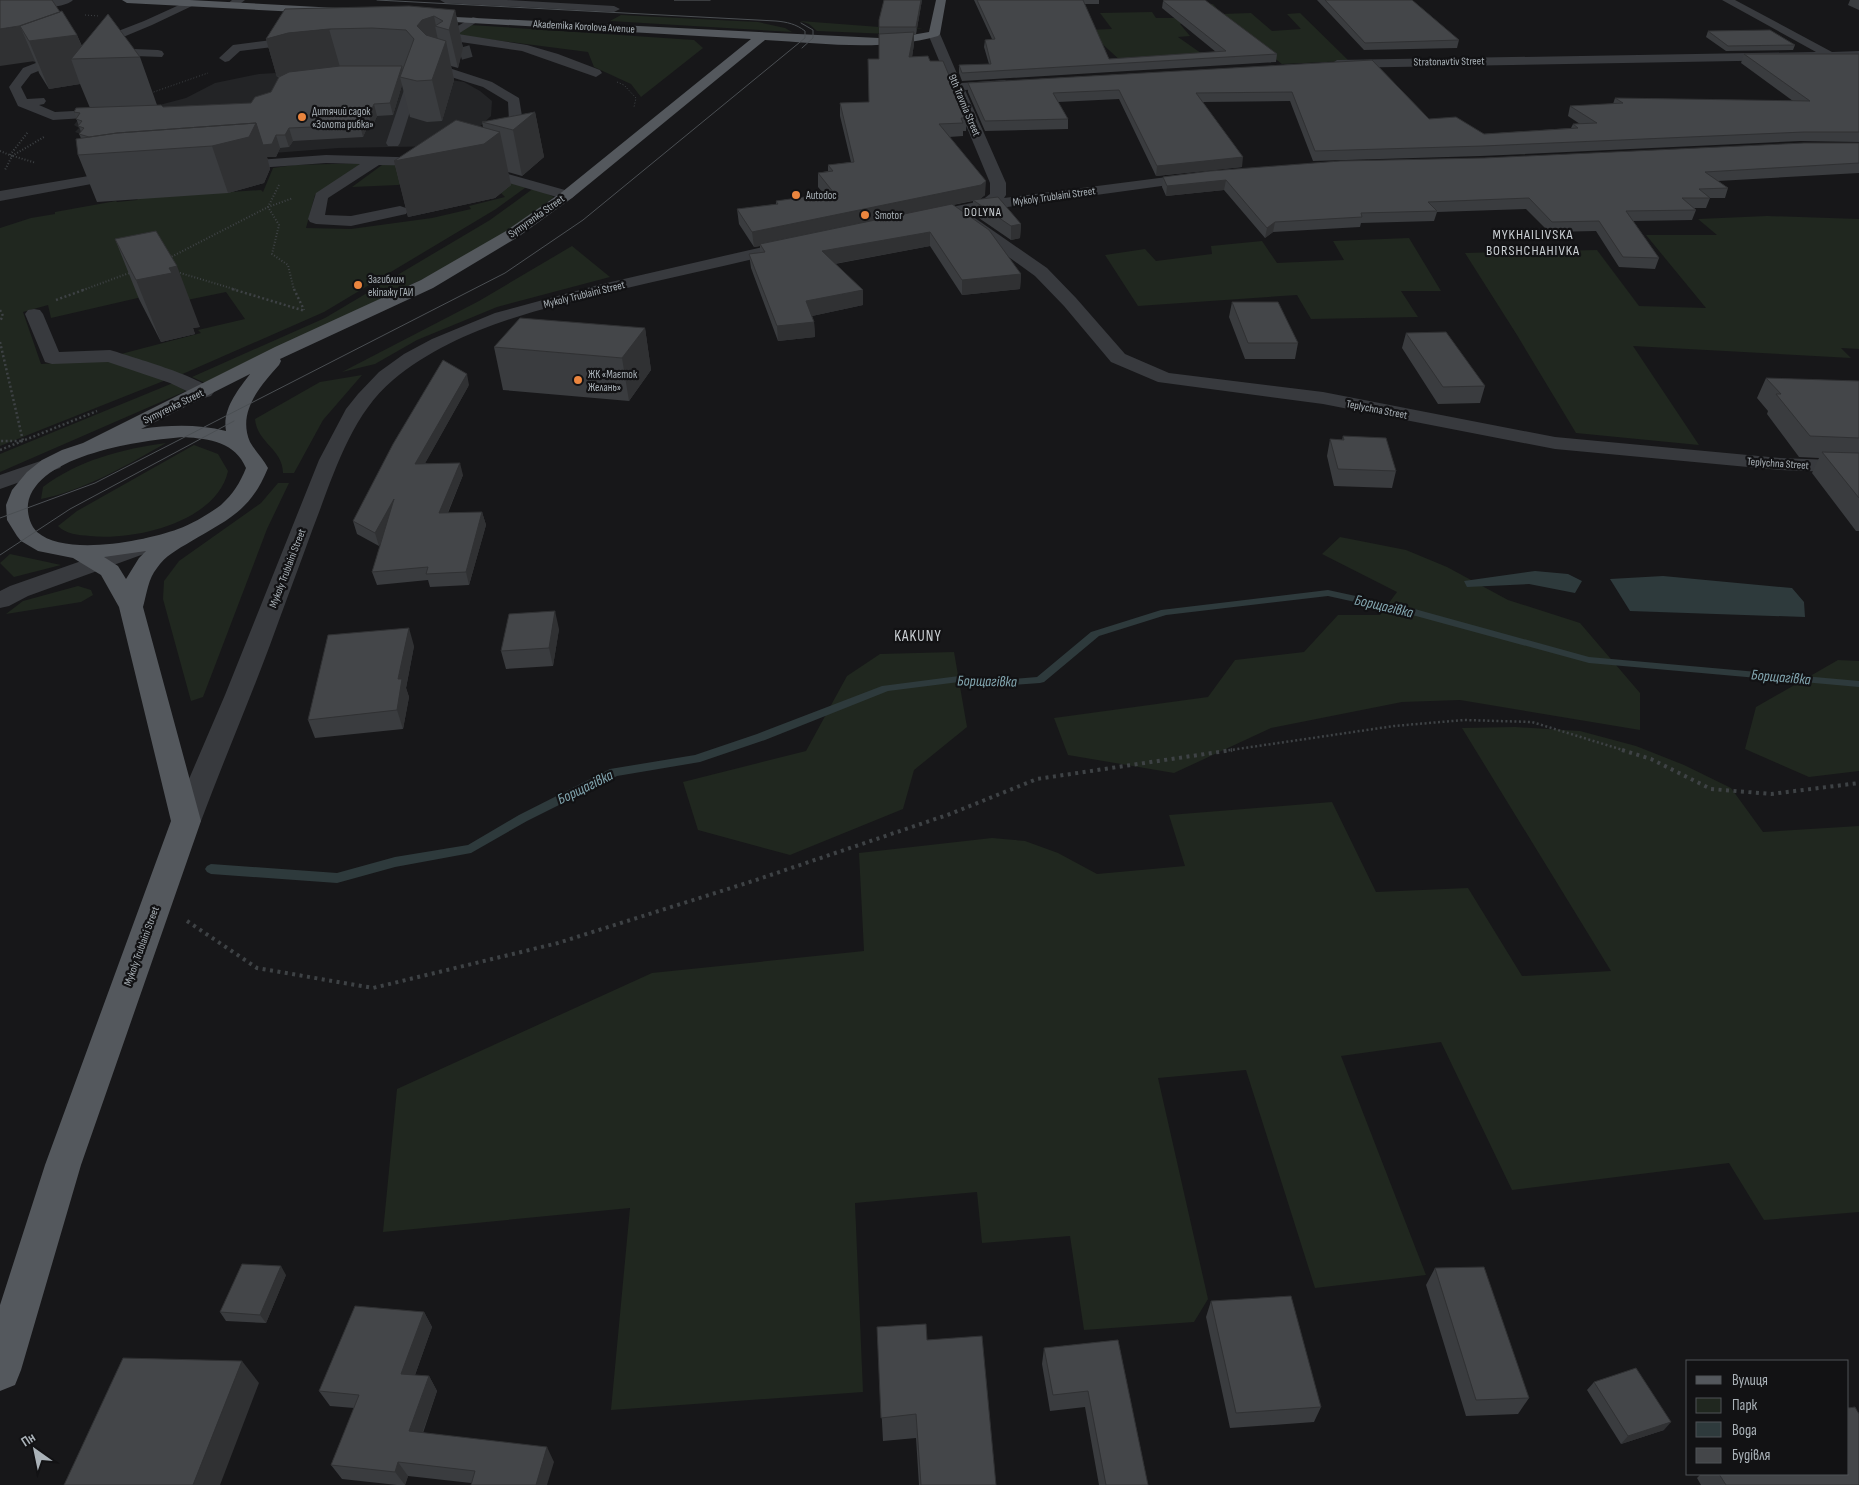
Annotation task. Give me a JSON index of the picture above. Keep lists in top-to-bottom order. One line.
{"streets":{"main road":["Akademika Korolova Avenue","Mykoly Trublaini Street","Symyrenka Street"],"street":["Stratonavtiv Street","9th Travnia Street","Teplychna Street"]},"crossings":[["Akademika Korolova Avenue","9th Travnia Street"],["Akademika Korolova Avenue","Symyrenka Street"],["9th Travnia Street","Mykoly Trublaini Street"],["Mykoly Trublaini Street","Teplychna Street"]],"districts":["DOLYNA","MYKHAILIVSKA BORSHCHAHIVKA","KAKUNY"],"water":["Борщагівка"],"places":["Дитячий садок «Золота рибка»","Autodoc","Smotor","Загиблим екіпажу ГАИ","ЖК «Маєток Желань»"],"legend":["Вулиця","Парк","Вода","Будівля"],"north":"top left"}
